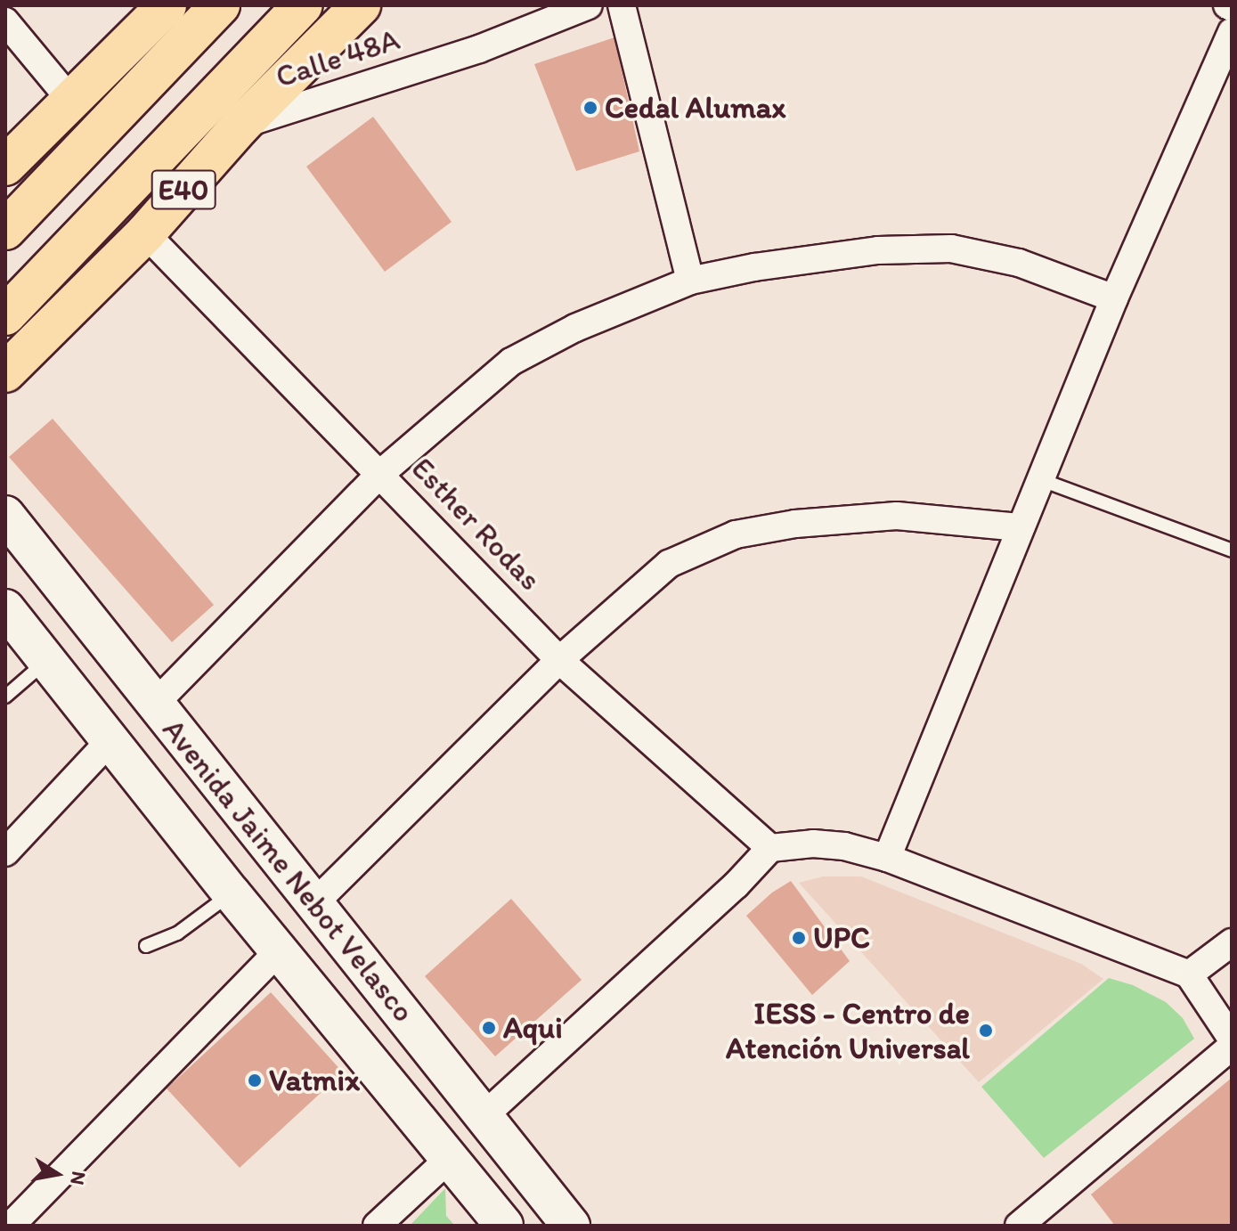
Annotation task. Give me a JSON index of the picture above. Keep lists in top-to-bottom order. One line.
{"streets":{"main road":["E40","Avenida Jaime Nebot Velasco"],"street":["Calle 48A","Esther Rodas"]},"crossings":[["Calle 48A","E40"],["E40","Esther Rodas"]],"places":["Cedal Alumax","UPC","Aqui","IESS - Centro de Atención Universal","Vatmix"],"north":"right"}
